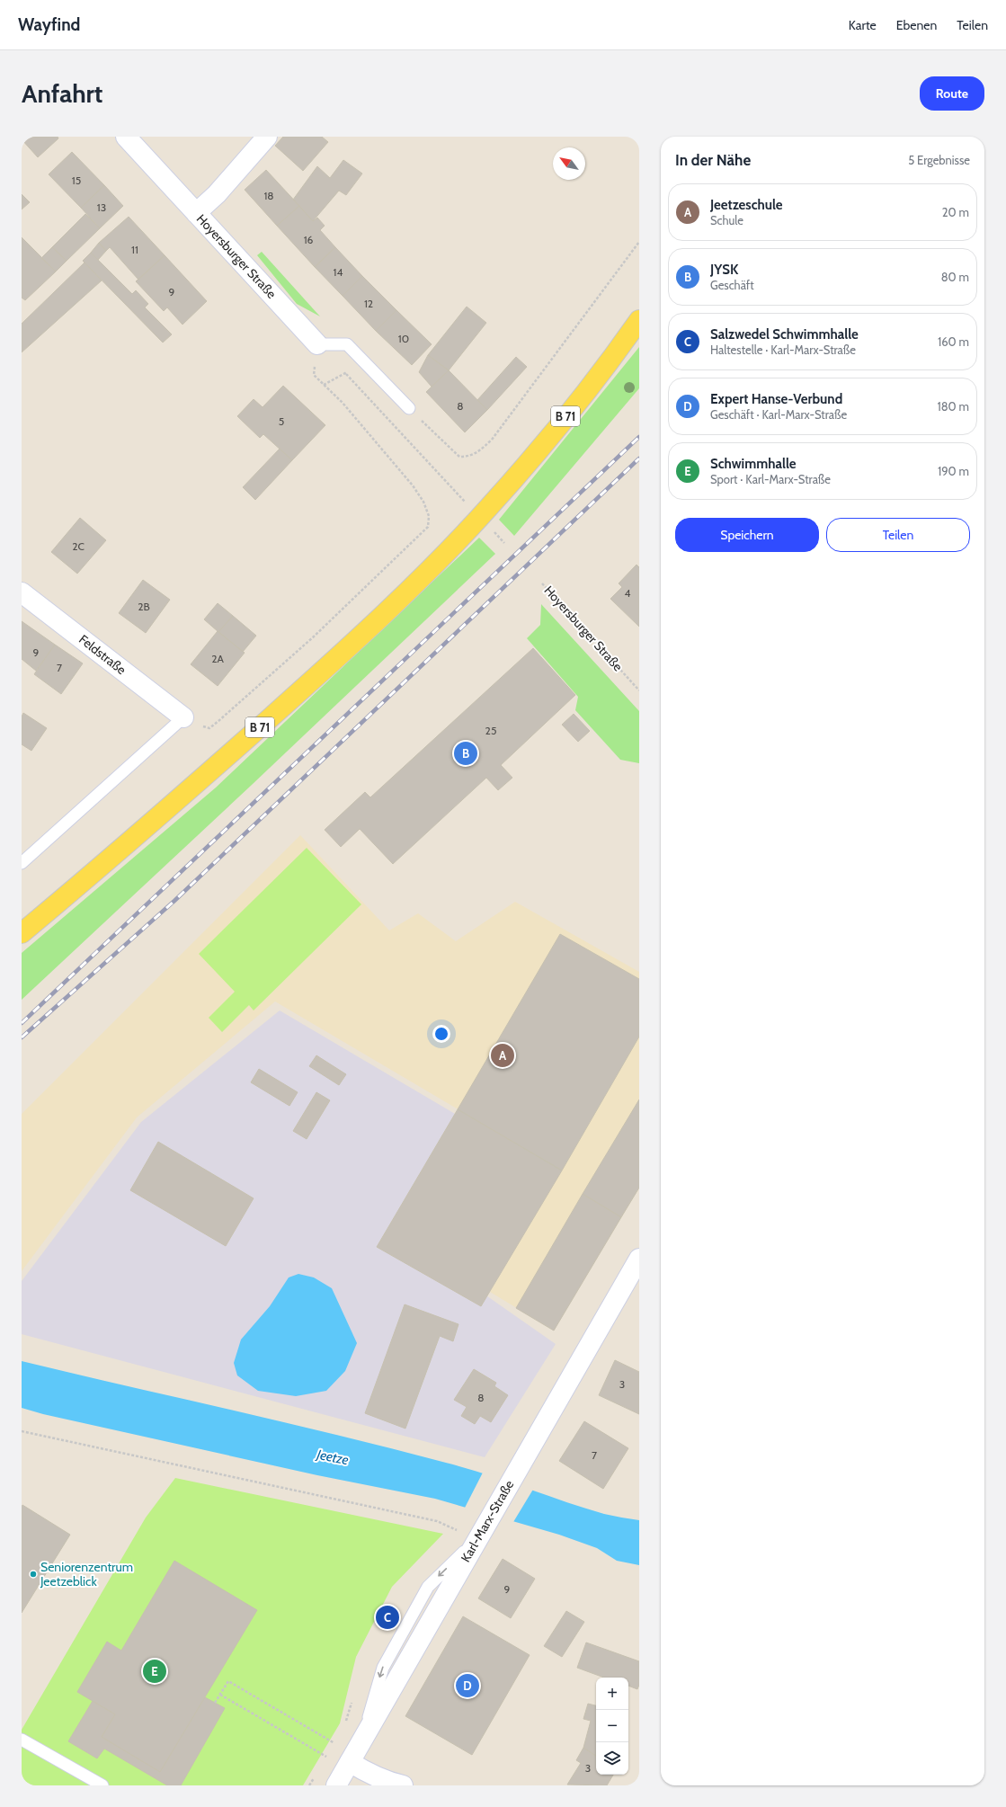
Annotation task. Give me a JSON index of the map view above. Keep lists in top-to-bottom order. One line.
{"streets":{"main road":["B 71"],"street":["Hoyersburger Straße","Feldstraße","Karl-Marx-Straße"]},"water":["Jeetze"],"places":["Seniorenzentrum Jeetzeblick"],"house_numbers":["15","18","13","16","11","14","9","12","10","8","5","2C","4","2B","9","2A","7","25","3","8","7","9","3"],"north":"top left","page":{"header":"Wayfind","nav":["Karte","Ebenen","Teilen"],"buttons":["Route",["Speichern","Teilen"]],"title":"Anfahrt","heading":["In der Nähe","5 Ergebnisse"],"list":[{"mark":"A","name":"Jeetzeschule","note":"Schule","value":"20 m"},{"mark":"B","name":"JYSK","note":"Geschäft","value":"80 m"},{"mark":"C","name":"Salzwedel Schwimmhalle","note":"Haltestelle · Karl-Marx-Straße","value":"160 m"},{"mark":"D","name":"Expert Hanse-Verbund","note":"Geschäft · Karl-Marx-Straße","value":"180 m"},{"mark":"E","name":"Schwimmhalle","note":"Sport · Karl-Marx-Straße","value":"190 m"}],"pins":["B","A","C","E","D"],"map_buttons":["+","−"]}}
